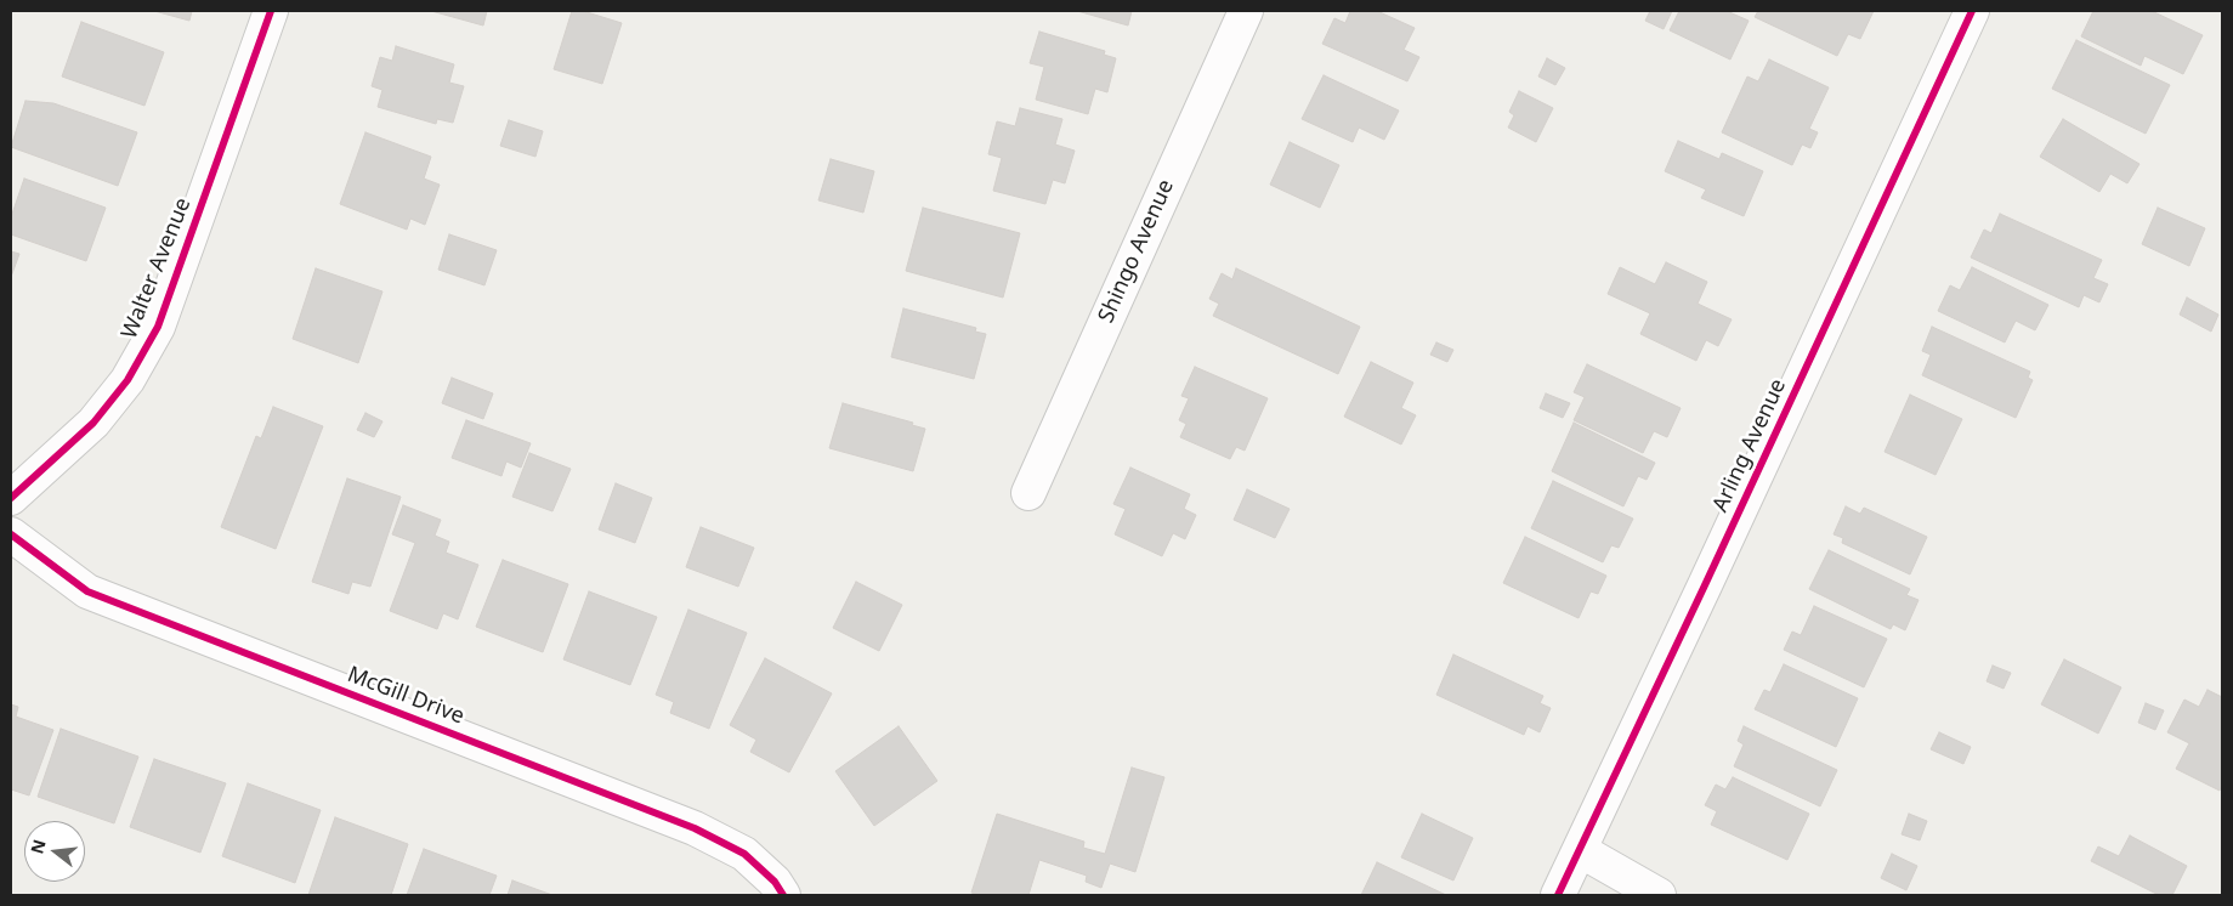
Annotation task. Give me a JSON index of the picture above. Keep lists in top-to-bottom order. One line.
{"streets":{"street":["Shingo Avenue","Walter Avenue","Arling Avenue","McGill Drive"]},"north":"left"}
